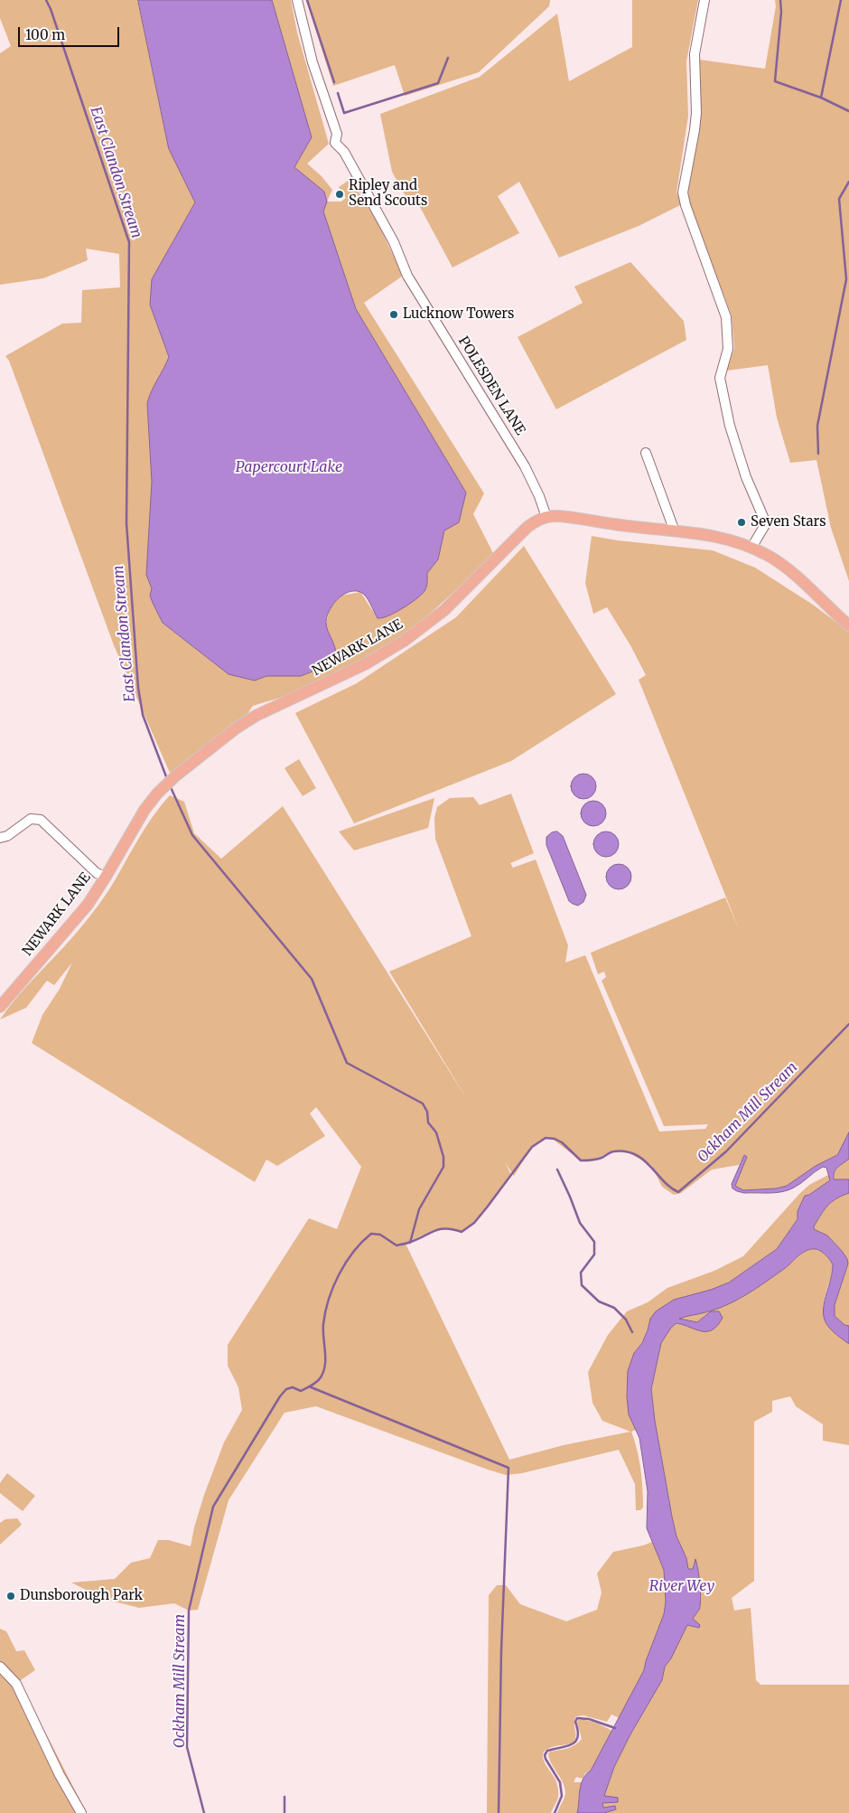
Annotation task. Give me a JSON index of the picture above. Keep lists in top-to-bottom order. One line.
{"streets":{"main road":["NEWARK LANE"],"street":["POLESDEN LANE"]},"crossings":[["POLESDEN LANE","NEWARK LANE"]],"water":["East Clandon Stream","Papercourt Lake","Ockham Mill Stream","River Wey"],"places":["Ripley and Send Scouts","Lucknow Towers","Seven Stars","Dunsborough Park"],"scale_bar":"100 m"}
